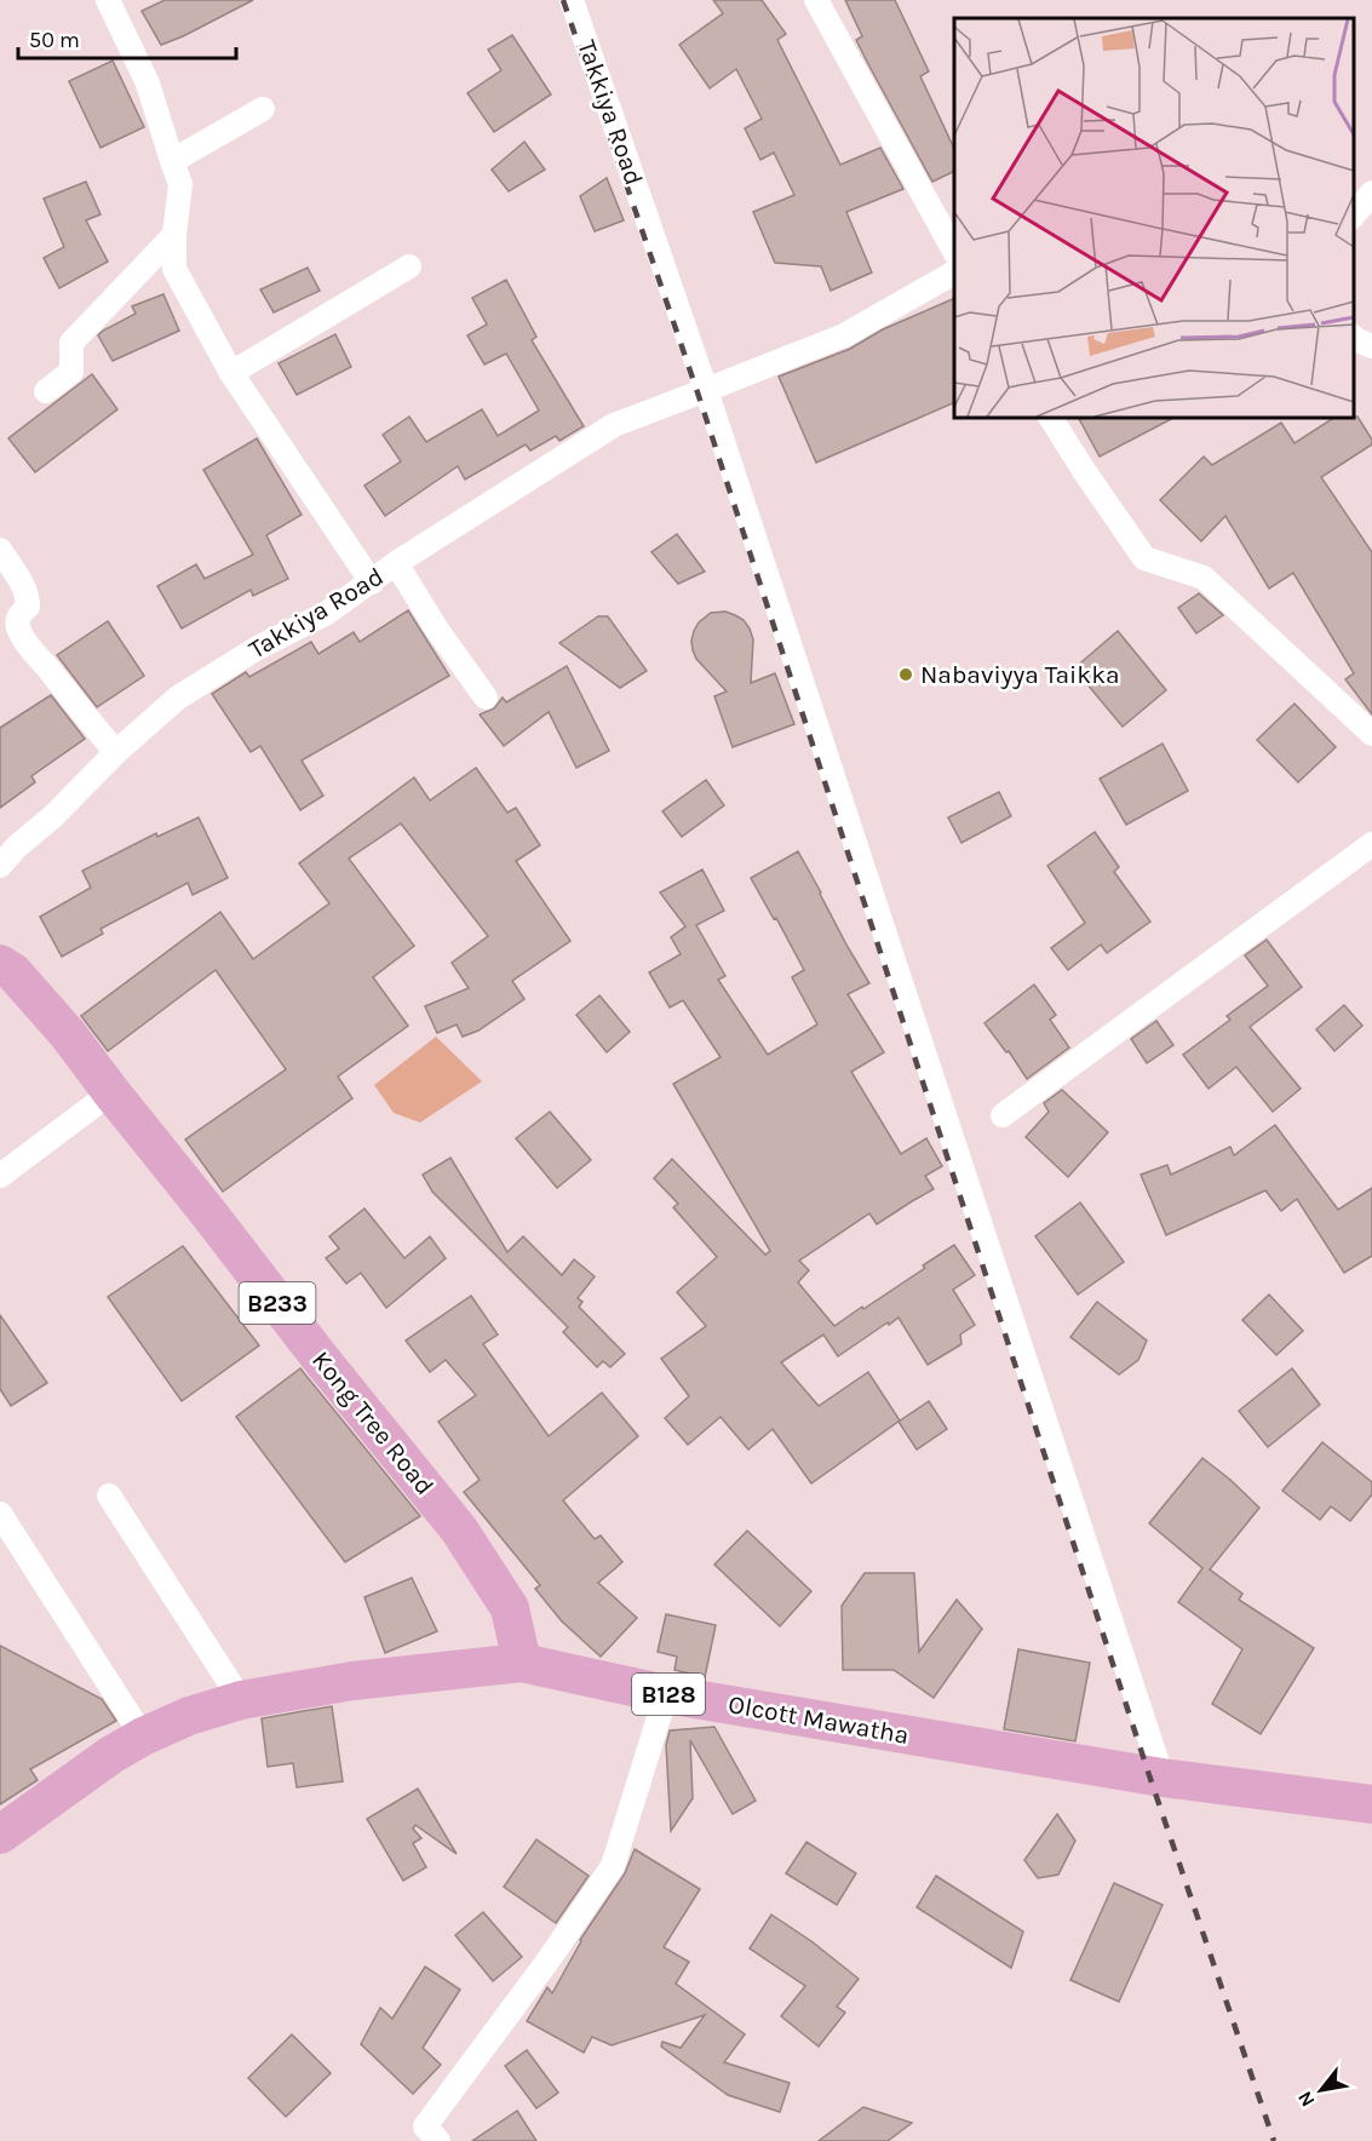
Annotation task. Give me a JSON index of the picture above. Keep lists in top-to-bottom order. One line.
{"streets":{"main road":["B233","Kong Tree Road","B128","Olcott Mawatha"],"street":["Takkiya Road"]},"crossings":[["Kong Tree Road","Olcott Mawatha"]],"places":["Nabaviyya Taikka"],"scale_bar":"50 m","north":"bottom left"}
